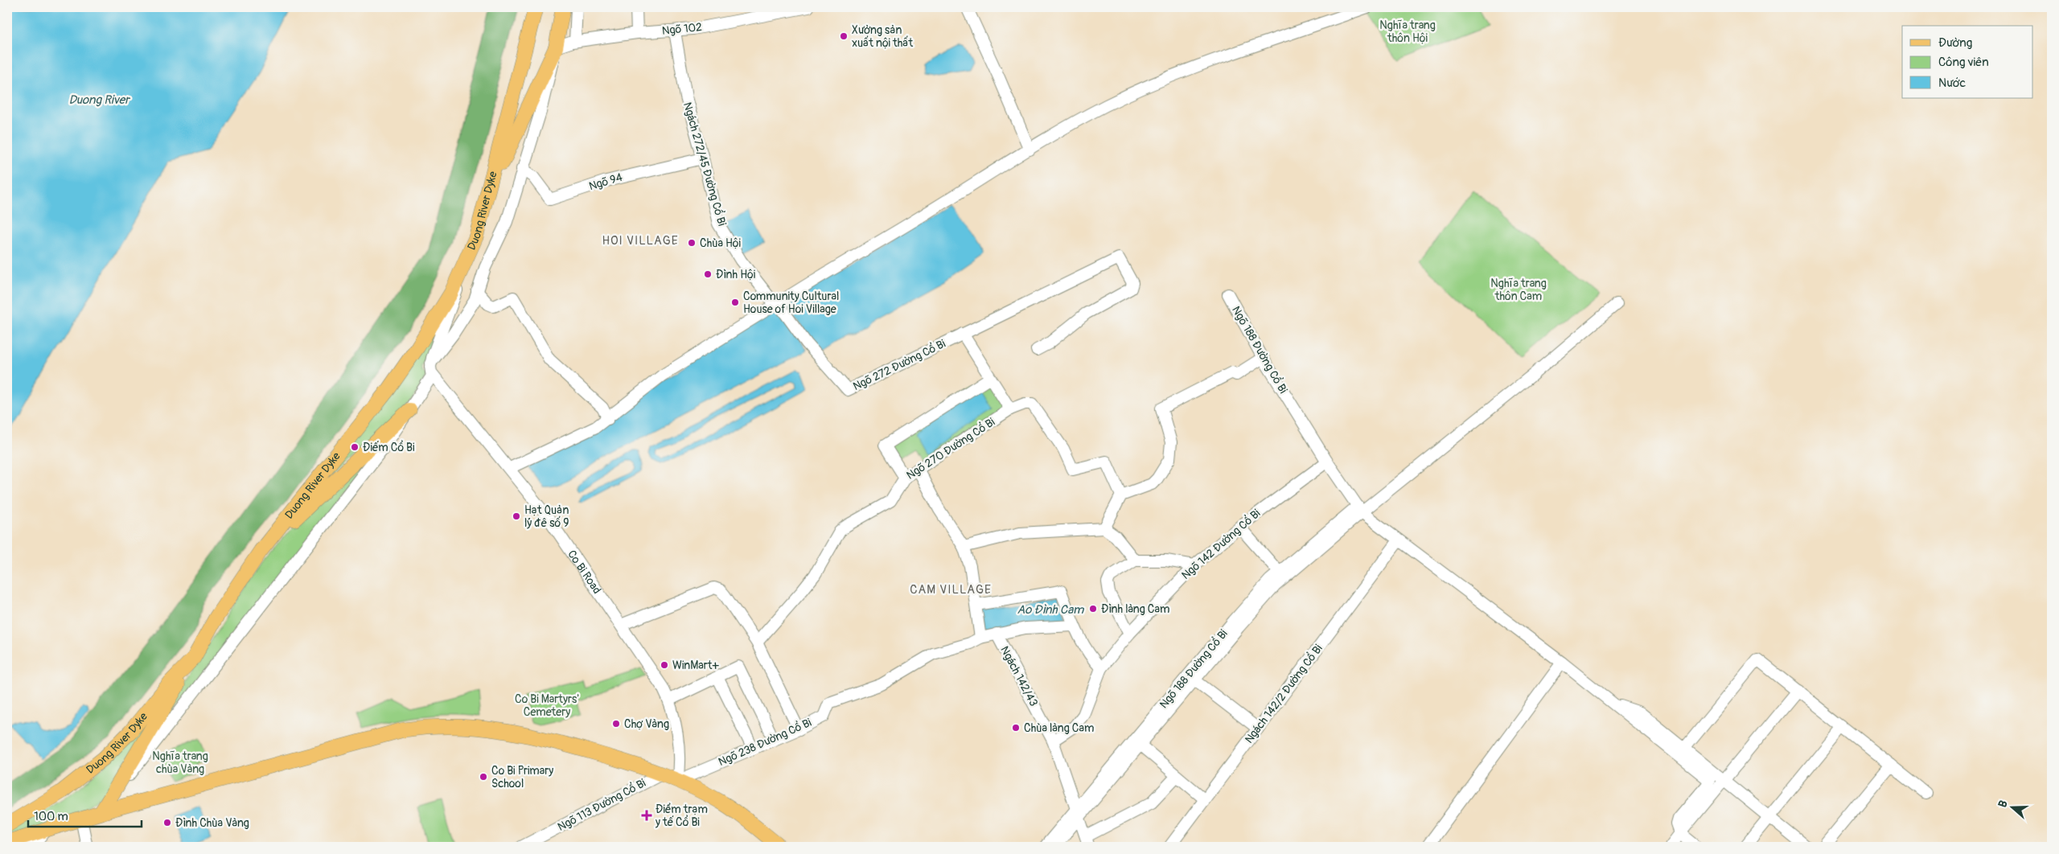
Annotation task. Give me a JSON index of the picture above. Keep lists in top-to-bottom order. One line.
{"streets":{"main road":["Duong River Dyke"],"street":["Ngõ 102","Ngách 272/45 Đường Cổ Bi","Ngõ 94","Ngõ 188 Đường Cổ Bi","Ngõ 272 Đường Cổ Bi","Ngõ 270 Đường Cổ Bi","Ngõ 142 Đường Cổ Bi","Co Bi Road","Ngách 142/43","Ngách 142/2 Đường Cổ Bi","Ngõ 238 Đường Cổ Bi","Ngõ 113 Đường Cổ Bi"]},"crossings":[["Ngõ 102","Ngách 272/45 Đường Cổ Bi"],["Ngách 272/45 Đường Cổ Bi","Ngõ 94"],["Ngách 272/45 Đường Cổ Bi","Ngõ 272 Đường Cổ Bi"],["Ngõ 188 Đường Cổ Bi","Ngõ 142 Đường Cổ Bi"],["Ngõ 142 Đường Cổ Bi","Ngách 142/43"],["Co Bi Road","Ngõ 238 Đường Cổ Bi"],["Ngách 142/43","Ngõ 238 Đường Cổ Bi"]],"districts":["HOI VILLAGE","CAM VILLAGE"],"water":["Duong River","Ao Đình Cam"],"parks":["Nghĩa trang thôn Hội","Nghĩa trang thôn Cam","Co Bi Martyrs' Cemetery","Nghĩa trang chùa Vàng"],"places":{"other":["Xưởng sản xuất nội thất","Chùa Hội","Đình Hội","Community Cultural House of Hoi Village","Điếm Cổ Bi","Hạt Quản lý đê số 9","Đình làng Cam","WinMart+","Chợ Vàng","Chùa làng Cam","Co Bi Primary School","Đình Chùa Vàng"],"health":["Điểm trạm y tế Cổ Bi"]},"legend":["Đường","Công viên","Nước"],"scale_bar":"100 m","north":"left"}
